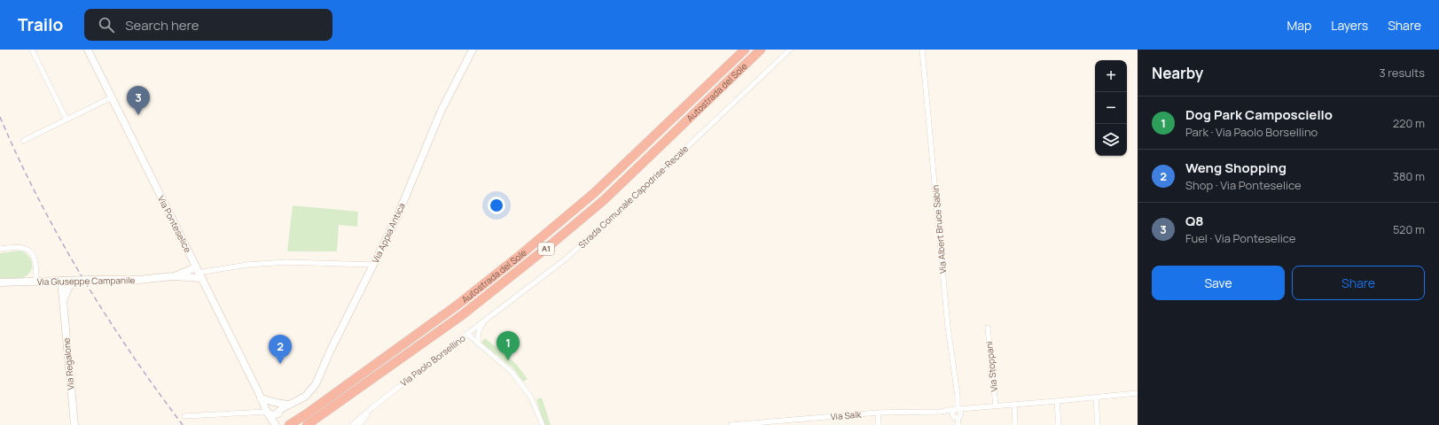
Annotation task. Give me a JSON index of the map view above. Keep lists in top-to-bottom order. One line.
{"streets":{"highway":["Autostrada del Sole","A1"],"street":["Strada Comunale Capodrise-Recale","Via Ponteselice","Via Albert Bruce Sabin","Via Appia Antica","Via Giuseppe Campanile","Via Paolo Borsellino","Via Regalone","Via Stoppani","Via Salk"]},"crossings":[["Strada Comunale Capodrise-Recale","Via Paolo Borsellino"],["Via Ponteselice","Via Appia Antica"],["Via Ponteselice","Via Giuseppe Campanile"],["Via Albert Bruce Sabin","Via Salk"],["Via Giuseppe Campanile","Via Regalone"],["Via Stoppani","Via Salk"]],"page":{"header":"Trailo","search":"Search here","nav":["Map","Layers","Share"],"heading":["Nearby","3 results"],"map_buttons":["+","−"],"pins":["3","1","2"],"list":[{"mark":"1","name":"Dog Park Camposciello","note":"Park · Via Paolo Borsellino","value":"220 m"},{"mark":"2","name":"Weng Shopping","note":"Shop · Via Ponteselice","value":"380 m"},{"mark":"3","name":"Q8","note":"Fuel · Via Ponteselice","value":"520 m"}],"buttons":["Save","Share"]}}
